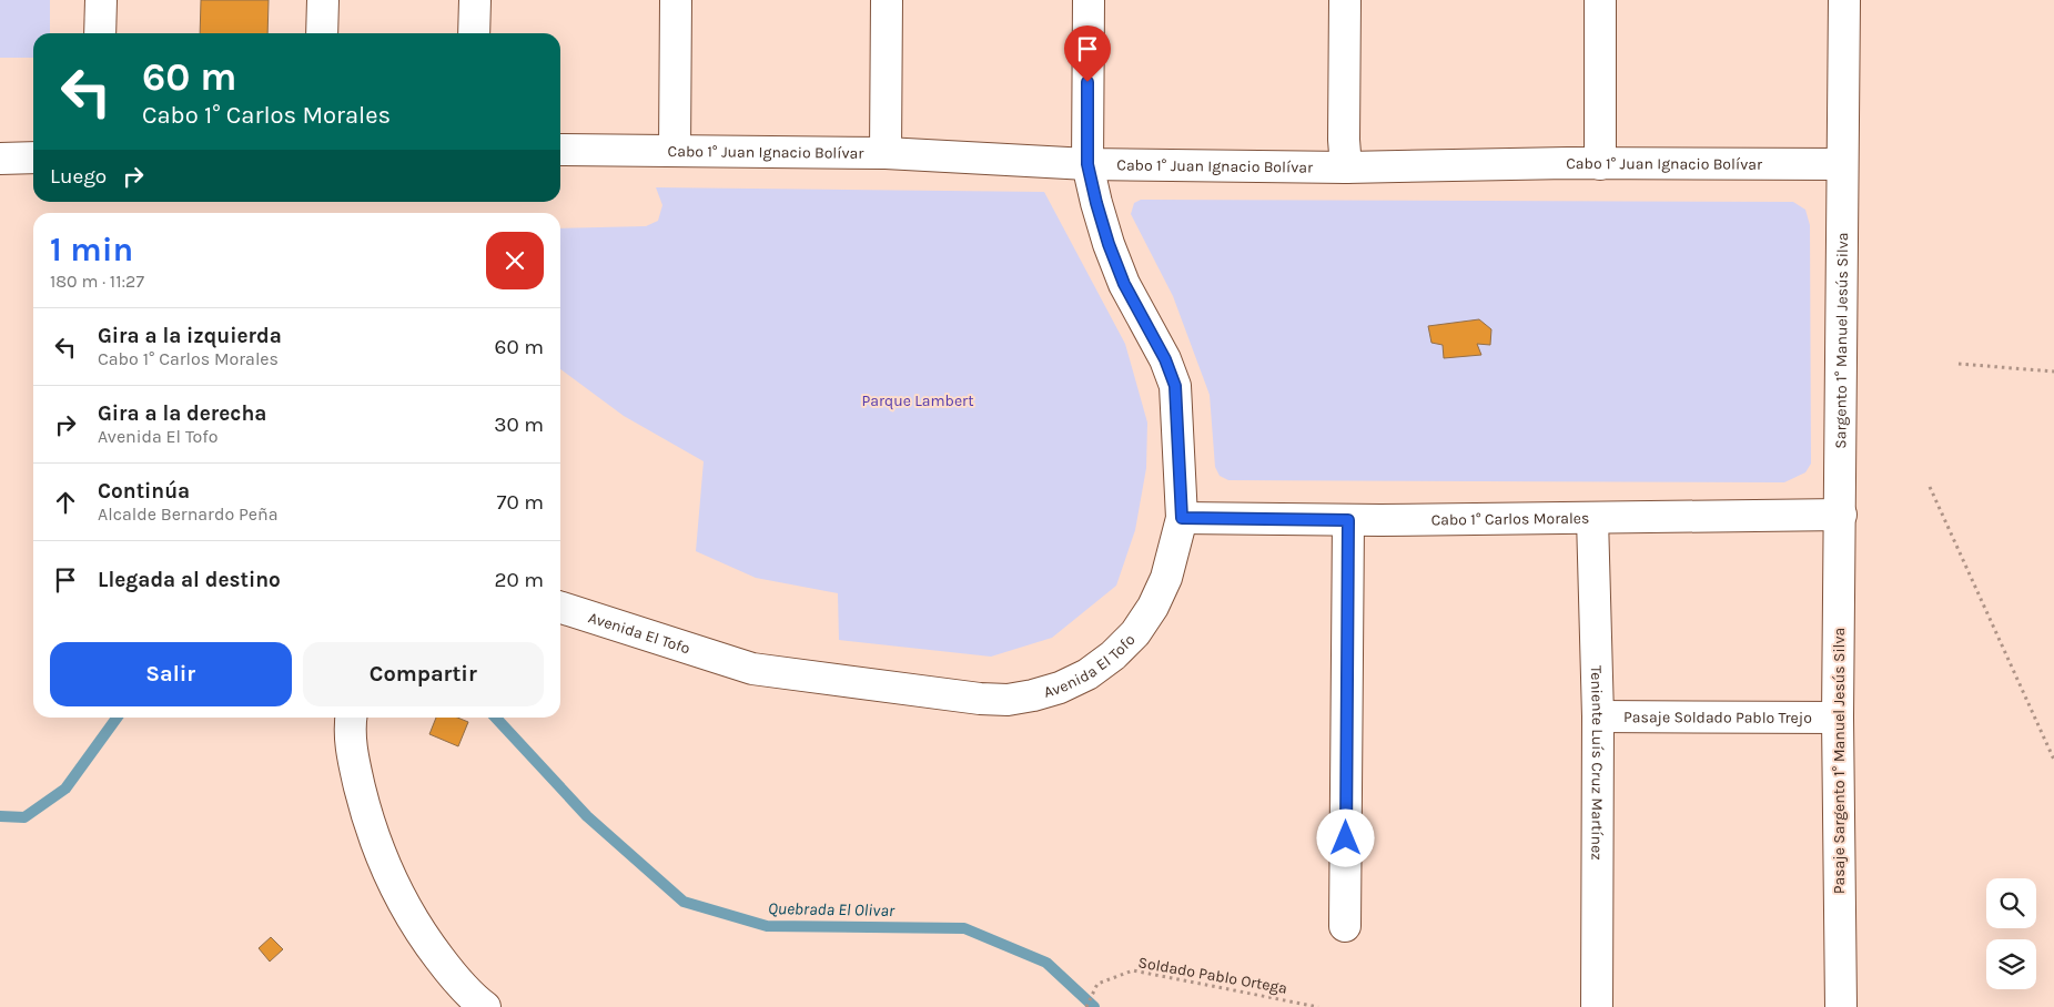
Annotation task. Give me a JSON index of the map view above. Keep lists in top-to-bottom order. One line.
{"streets":{"street":["Cabo 1° Juan Ignacio Bolívar","Sargento 1° Manuel Jesús Silva","Cabo 1° Carlos Morales","Avenida El Tofo","Pasaje Soldado Pablo Trejo","Pasaje Sargento 1° Manuel Jesús Silva","Teniente Luís Cruz Martínez"],"path":["Soldado Pablo Ortega"]},"crossings":[["Cabo 1° Juan Ignacio Bolívar","Sargento 1° Manuel Jesús Silva"],["Cabo 1° Juan Ignacio Bolívar","Avenida El Tofo"],["Sargento 1° Manuel Jesús Silva","Cabo 1° Carlos Morales"],["Sargento 1° Manuel Jesús Silva","Pasaje Sargento 1° Manuel Jesús Silva"],["Cabo 1° Carlos Morales","Avenida El Tofo"],["Cabo 1° Carlos Morales","Pasaje Sargento 1° Manuel Jesús Silva"],["Cabo 1° Carlos Morales","Teniente Luís Cruz Martínez"],["Pasaje Soldado Pablo Trejo","Pasaje Sargento 1° Manuel Jesús Silva"],["Pasaje Soldado Pablo Trejo","Teniente Luís Cruz Martínez"]],"water":["Quebrada El Olivar"],"parks":["Parque Lambert"],"page":{"turn":["60 m","Cabo 1° Carlos Morales"],"then":"Luego","heading":["1 min","180 m · 11:27"],"list":[{"name":"Gira a la izquierda","note":"Cabo 1° Carlos Morales","value":"60 m"},{"name":"Gira a la derecha","note":"Avenida El Tofo","value":"30 m"},{"name":"Continúa","note":"Alcalde Bernardo Peña","value":"70 m"},{"name":"Llegada al destino","value":"20 m"}],"buttons":["Salir","Compartir"]}}
